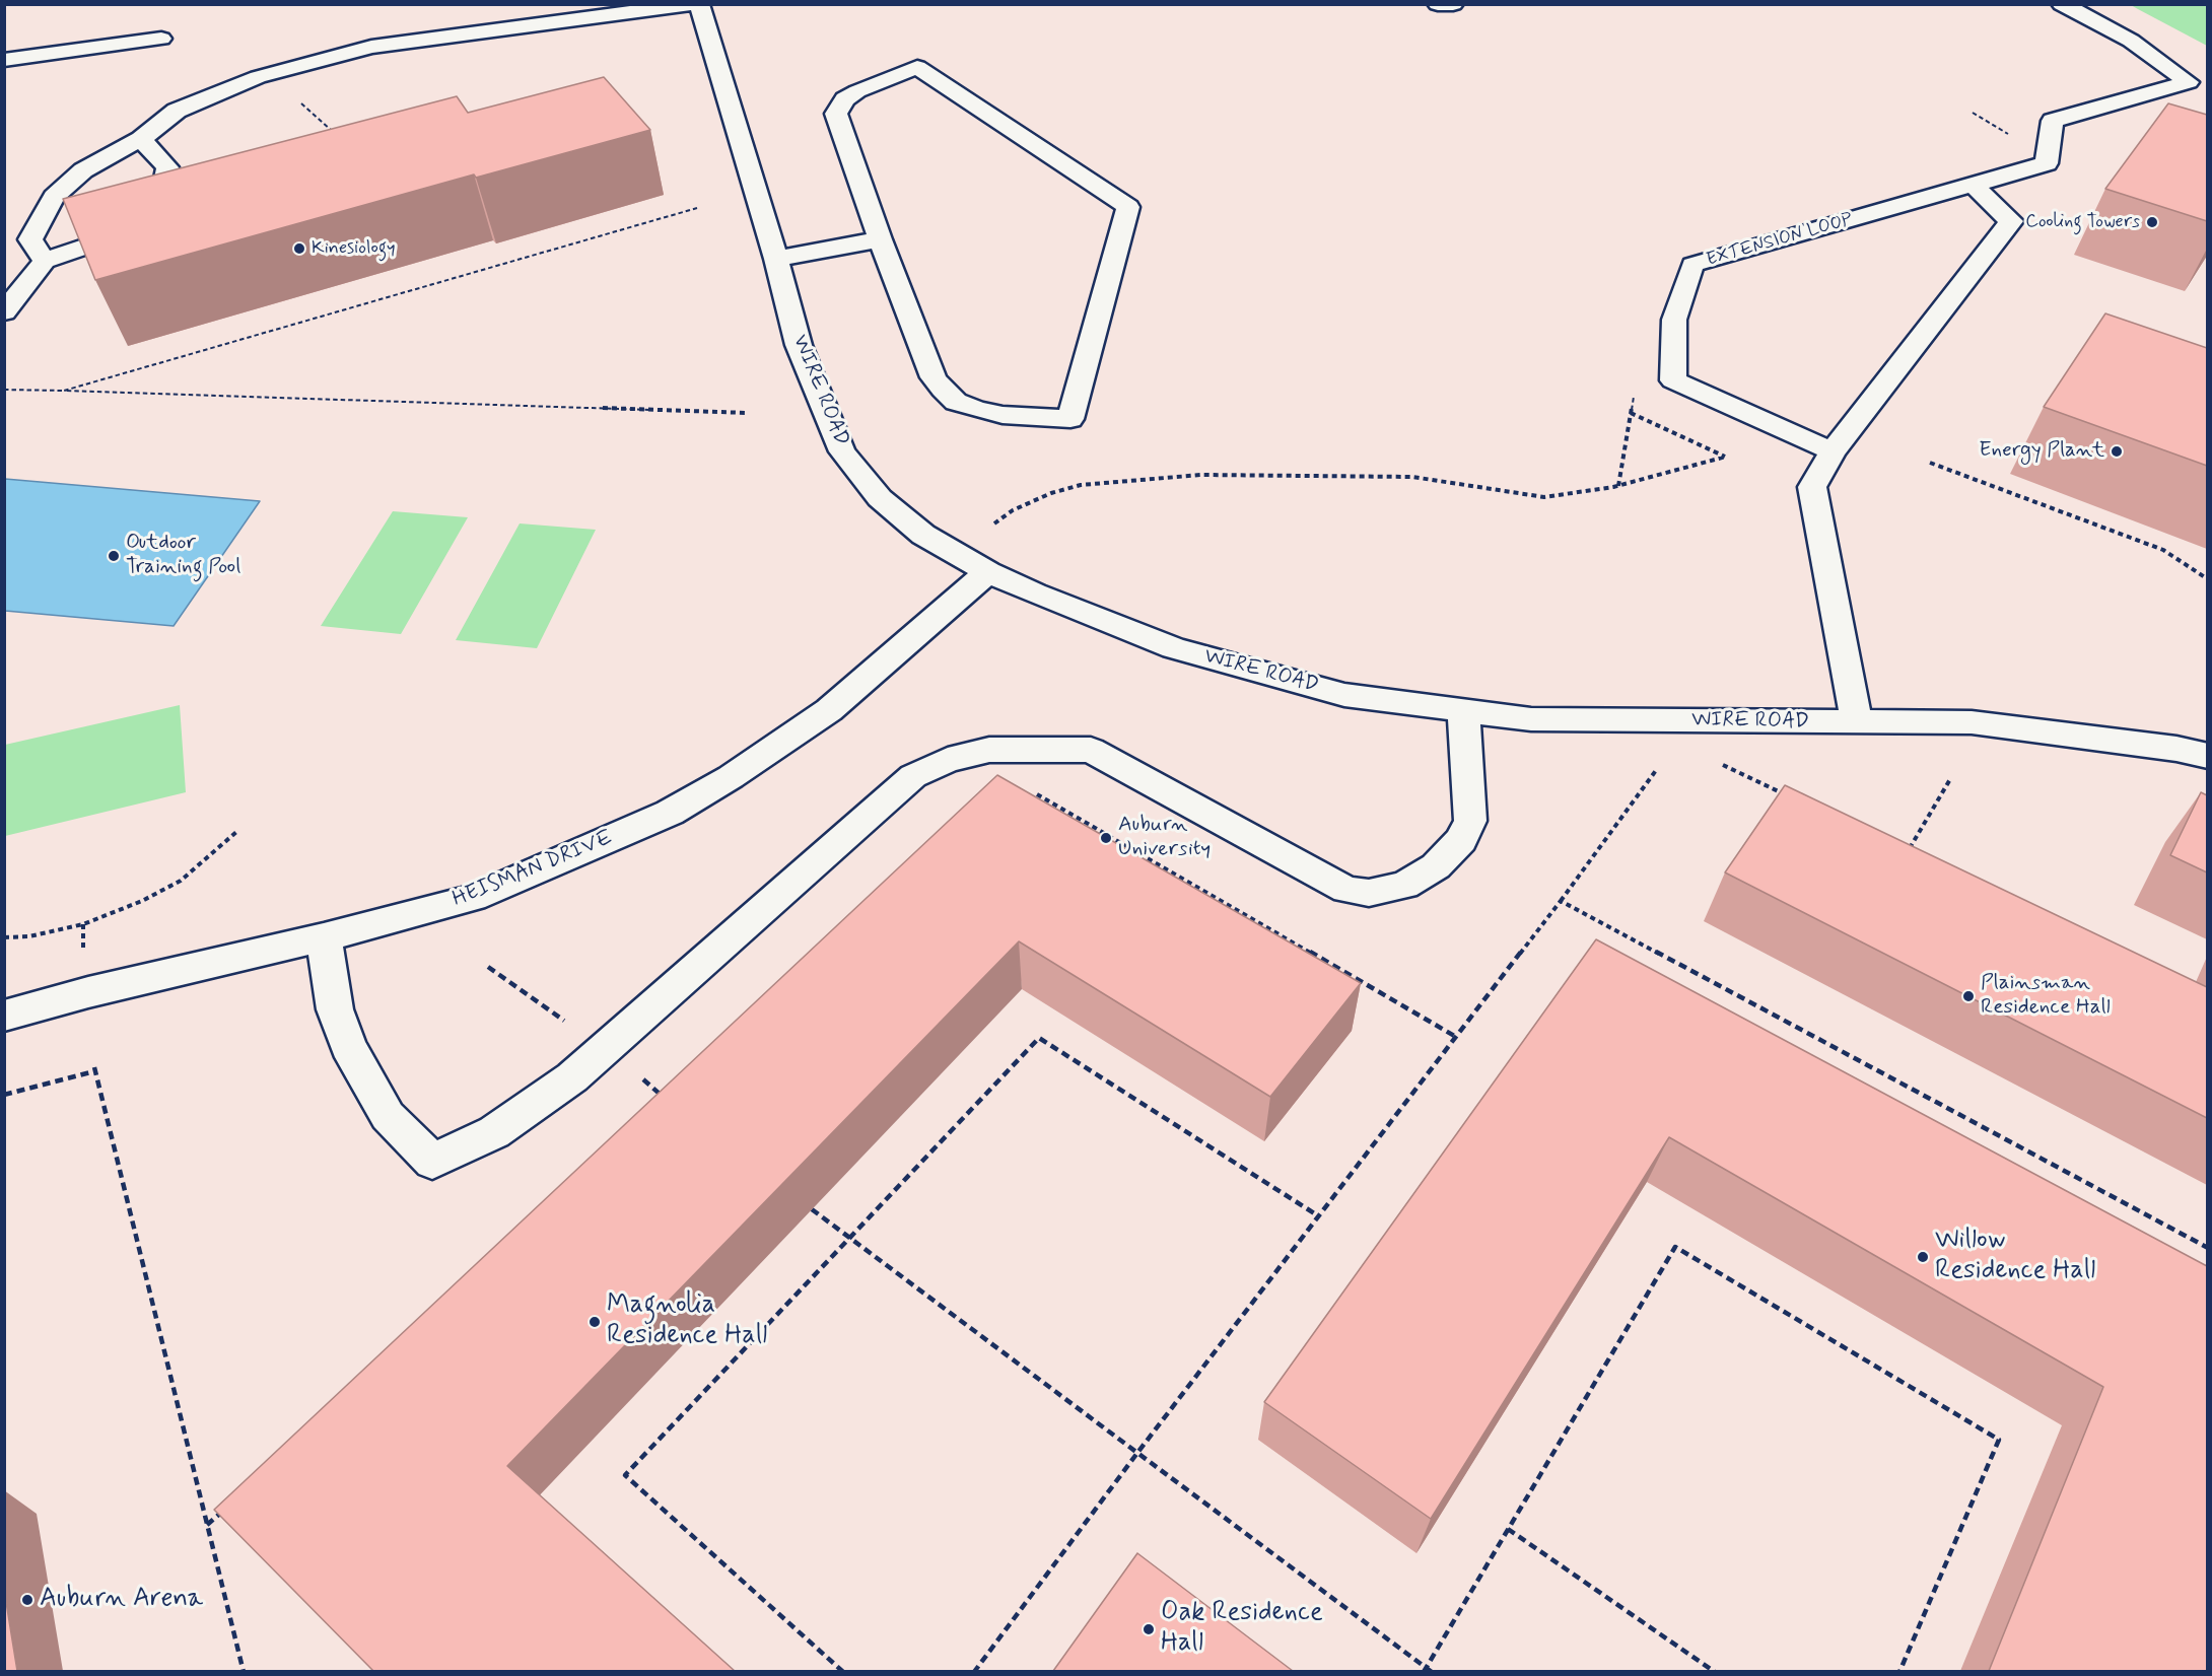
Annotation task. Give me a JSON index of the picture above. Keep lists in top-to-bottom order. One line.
{"streets":{"street":["EXTENSION LOOP","WIRE ROAD","HEISMAN DRIVE"]},"crossings":[["WIRE ROAD","HEISMAN DRIVE"]],"places":["Cooling Towers","Kinesiology","Energy Plant","Outdoor Training Pool","Auburn University","Plainsman Residence Hall","Willow Residence Hall","Magnolia Residence Hall","Auburn Arena","Oak Residence Hall"]}
